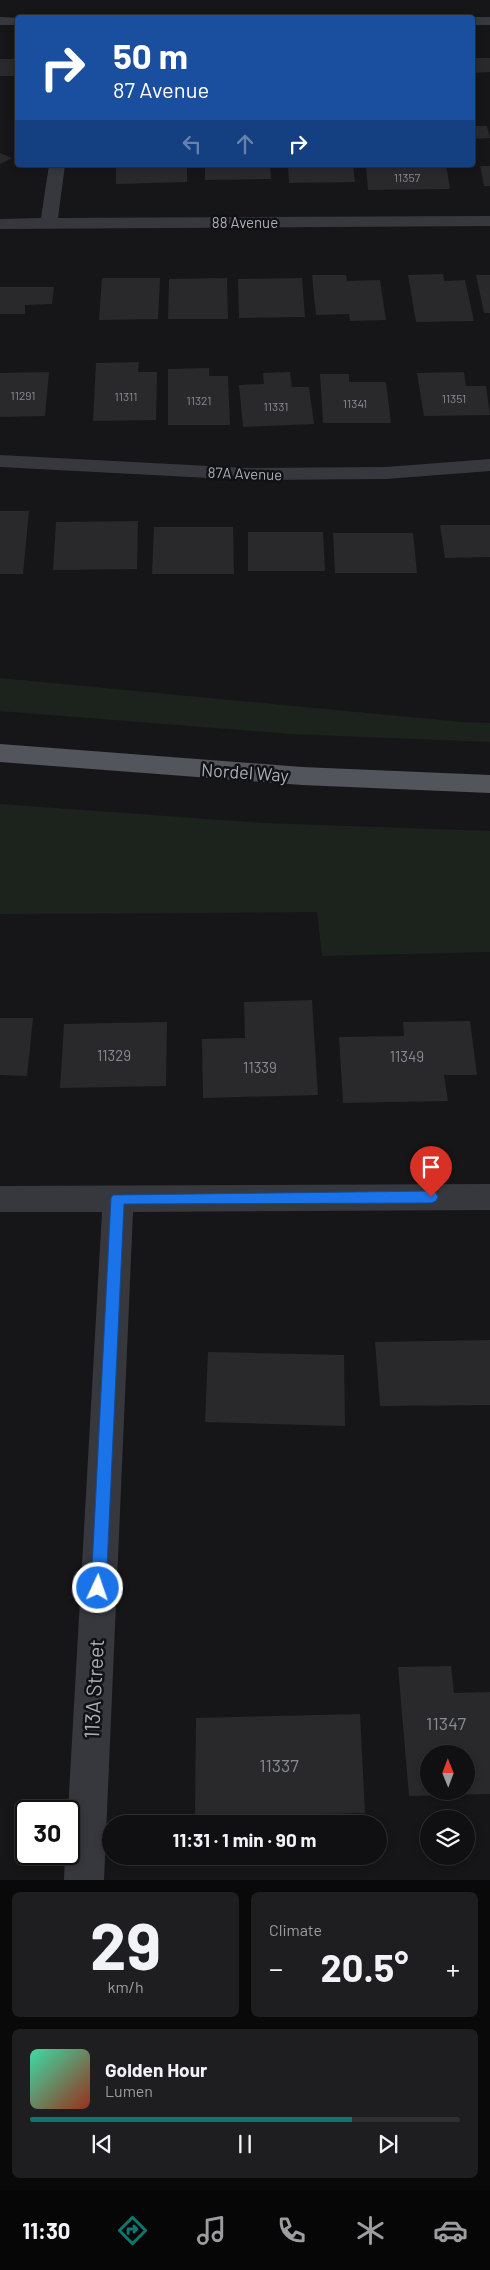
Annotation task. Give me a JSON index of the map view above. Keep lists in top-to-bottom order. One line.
{"streets":{"main road":["Nordel Way"],"street":["88 Avenue","87A Avenue","113A Street"]},"house_numbers":["11357","11291","11311","11351","11321","11341","11331","11329","11349","11339","11347","11337"],"north":"top","page":{"turn":["50 m","87 Avenue"],"limit":"30","trip":"11:31 · 1 min · 90 m","tile":[["29","km/h"],"Climate"],"heat":["−","20.5°","+"],"song":["Golden Hour","Lumen"],"tabs":"11:30"}}
